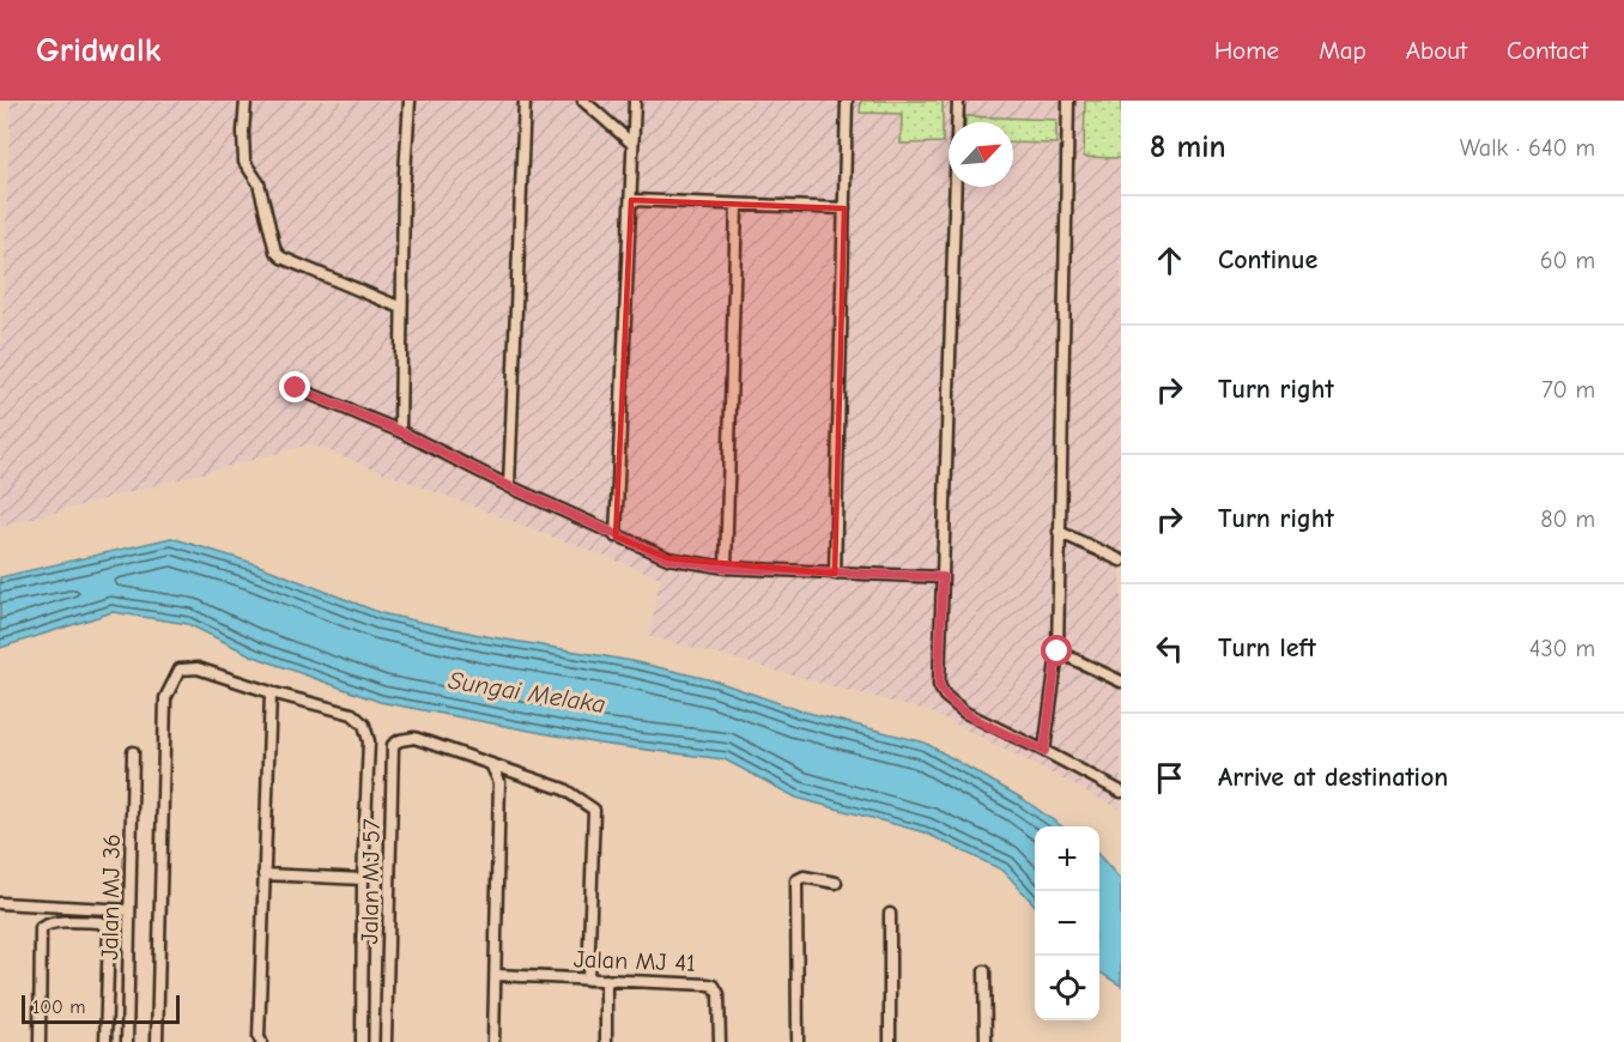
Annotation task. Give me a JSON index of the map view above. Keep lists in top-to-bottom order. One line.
{"streets":{"street":["Jalan MJ 57","Jalan MJ 36","Jalan MJ 41"]},"water":["Sungai Melaka"],"scale_bar":"100 m","north":"top right","page":{"header":"Gridwalk","nav":["Home","Map","About","Contact"],"heading":["8 min","Walk · 640 m"],"list":[["Continue","60 m"],["Turn right","70 m"],["Turn right","80 m"],["Turn left","430 m"],"Arrive at destination"],"map_buttons":["+","−"],"scale":"100 m"}}
